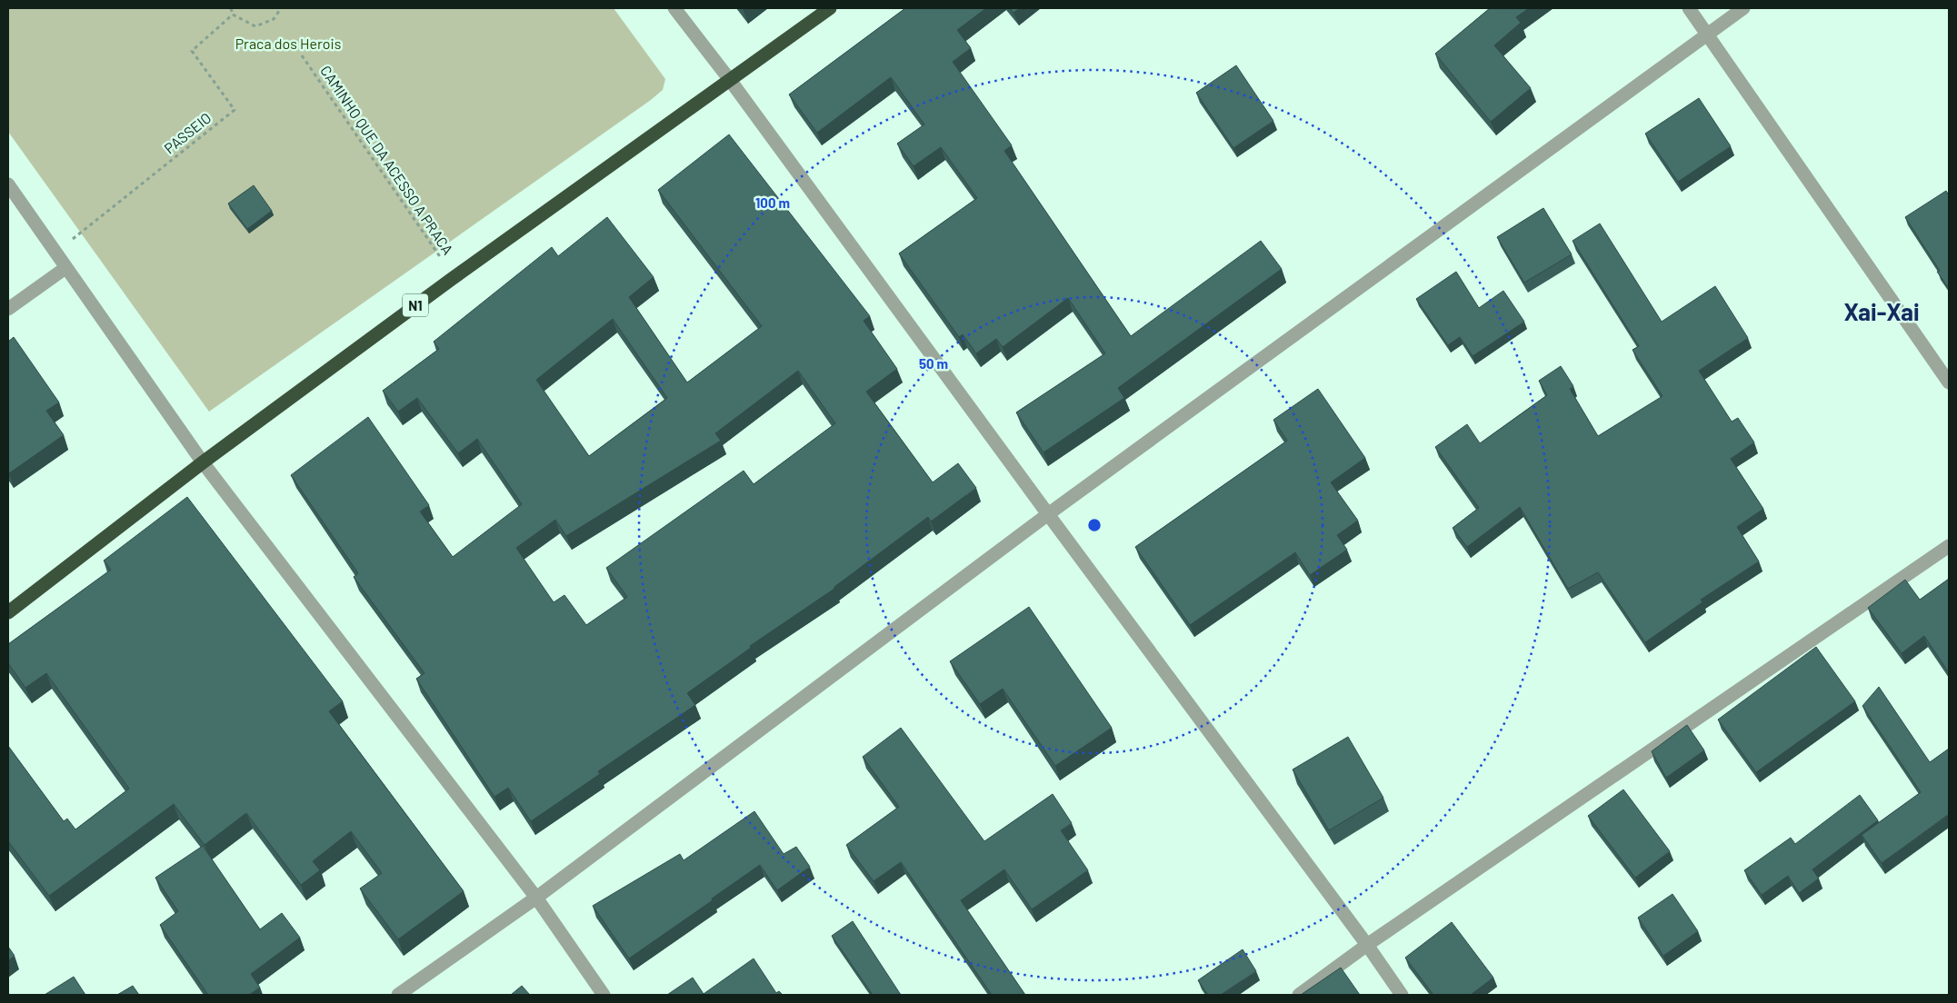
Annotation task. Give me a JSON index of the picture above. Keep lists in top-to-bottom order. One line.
{"streets":{"highway":["N1"],"path":["PASSEIO","CAMINHO QUE DA ACESSO A PRACA"]},"crossings":[["CAMINHO QUE DA ACESSO A PRACA","N1"]],"districts":["Xai-Xai"],"parks":["Praca dos Herois"],"rings":["100 m","50 m"]}
